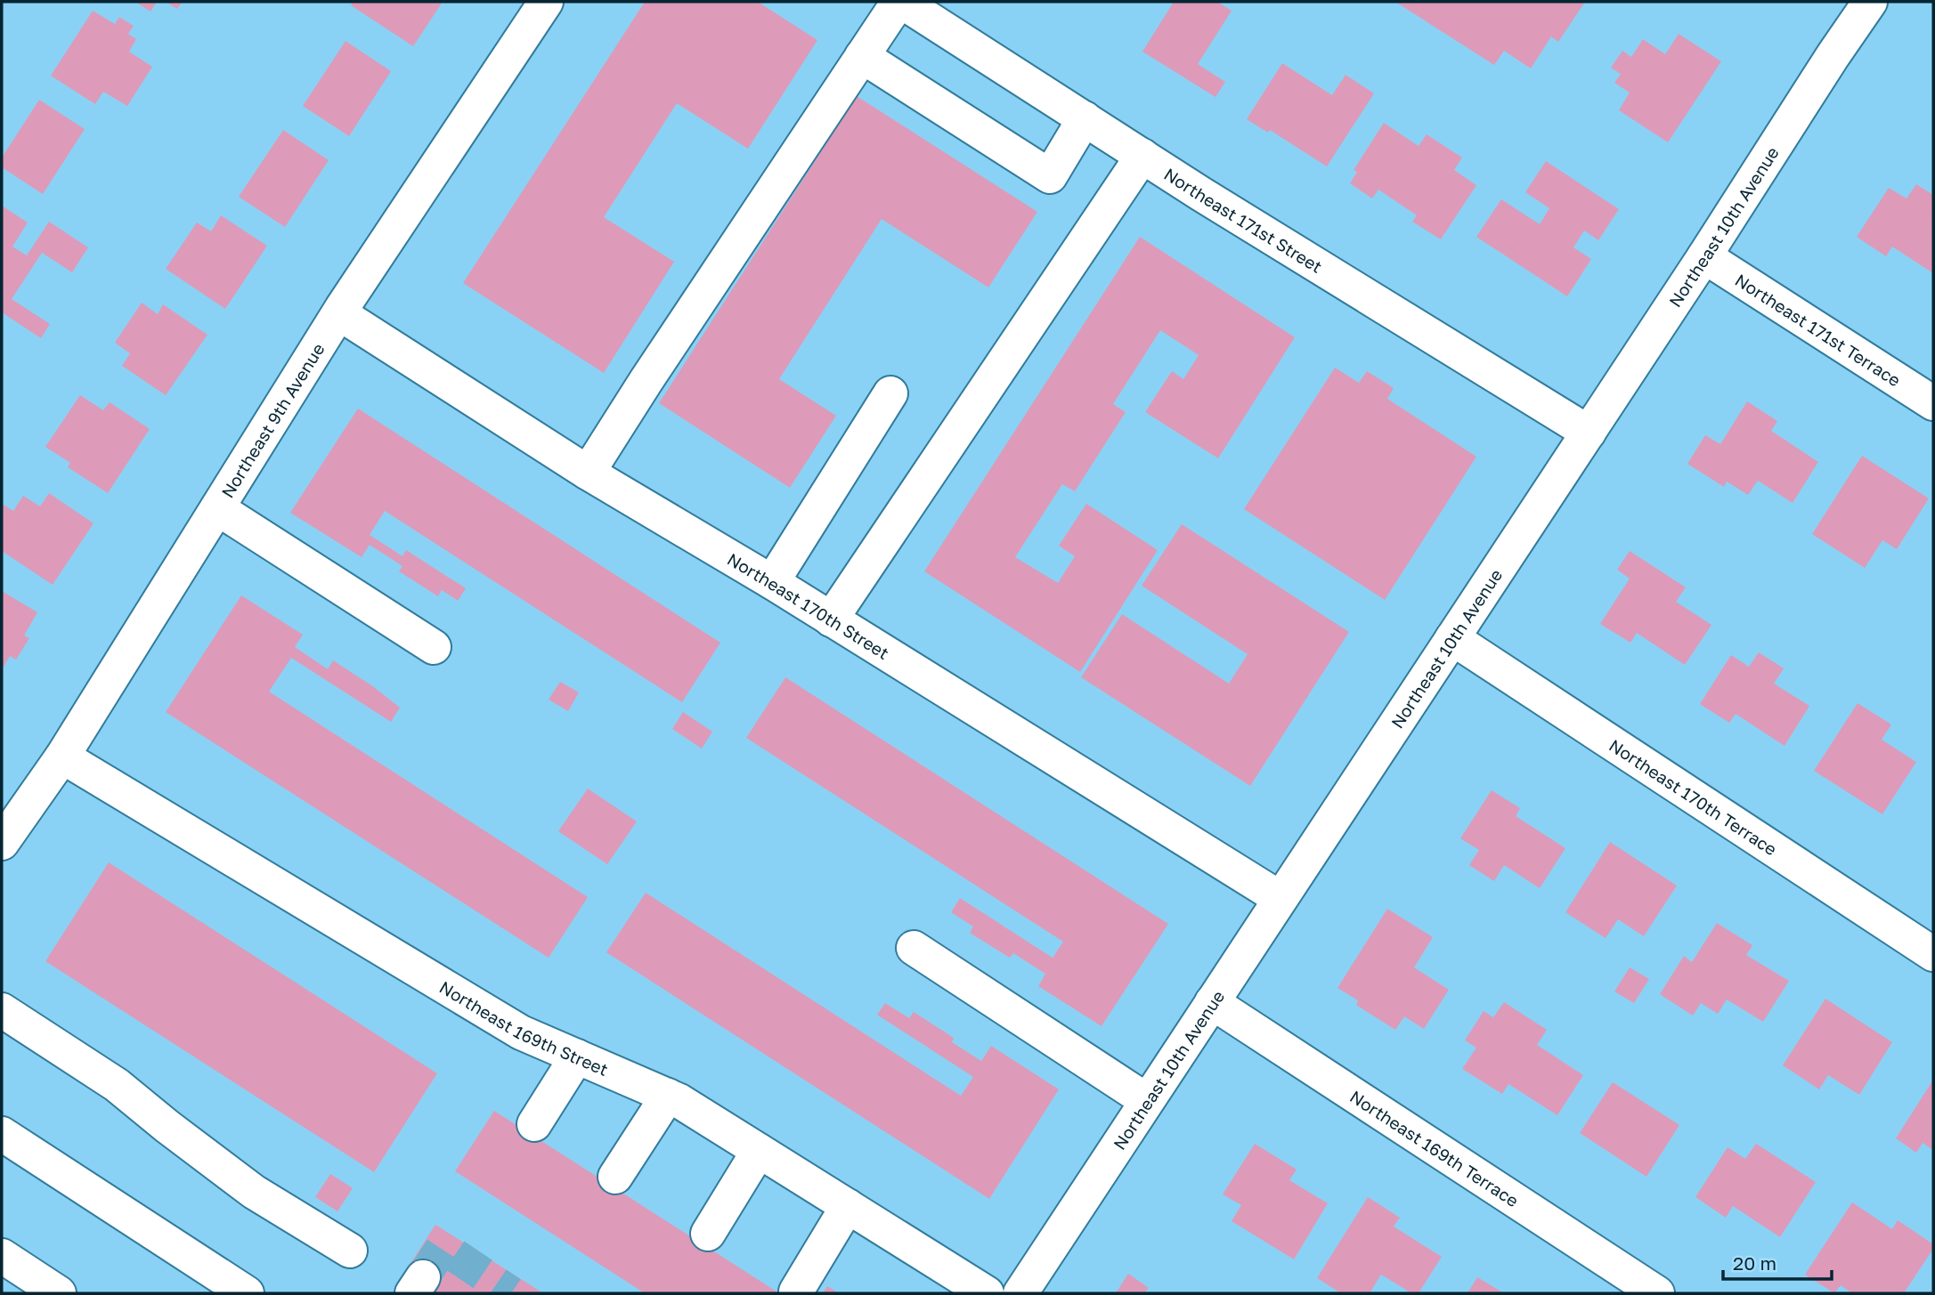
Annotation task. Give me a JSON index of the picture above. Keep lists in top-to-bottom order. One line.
{"streets":{"street":["Northeast 171st Street","Northeast 10th Avenue","Northeast 171st Terrace","Northeast 9th Avenue","Northeast 170th Street","Northeast 170th Terrace","Northeast 169th Street","Northeast 169th Terrace"]},"crossings":[["Northeast 171st Street","Northeast 10th Avenue"],["Northeast 10th Avenue","Northeast 171st Terrace"],["Northeast 10th Avenue","Northeast 170th Street"],["Northeast 10th Avenue","Northeast 170th Terrace"],["Northeast 10th Avenue","Northeast 169th Terrace"],["Northeast 9th Avenue","Northeast 170th Street"],["Northeast 9th Avenue","Northeast 169th Street"]],"scale_bar":"20 m"}
